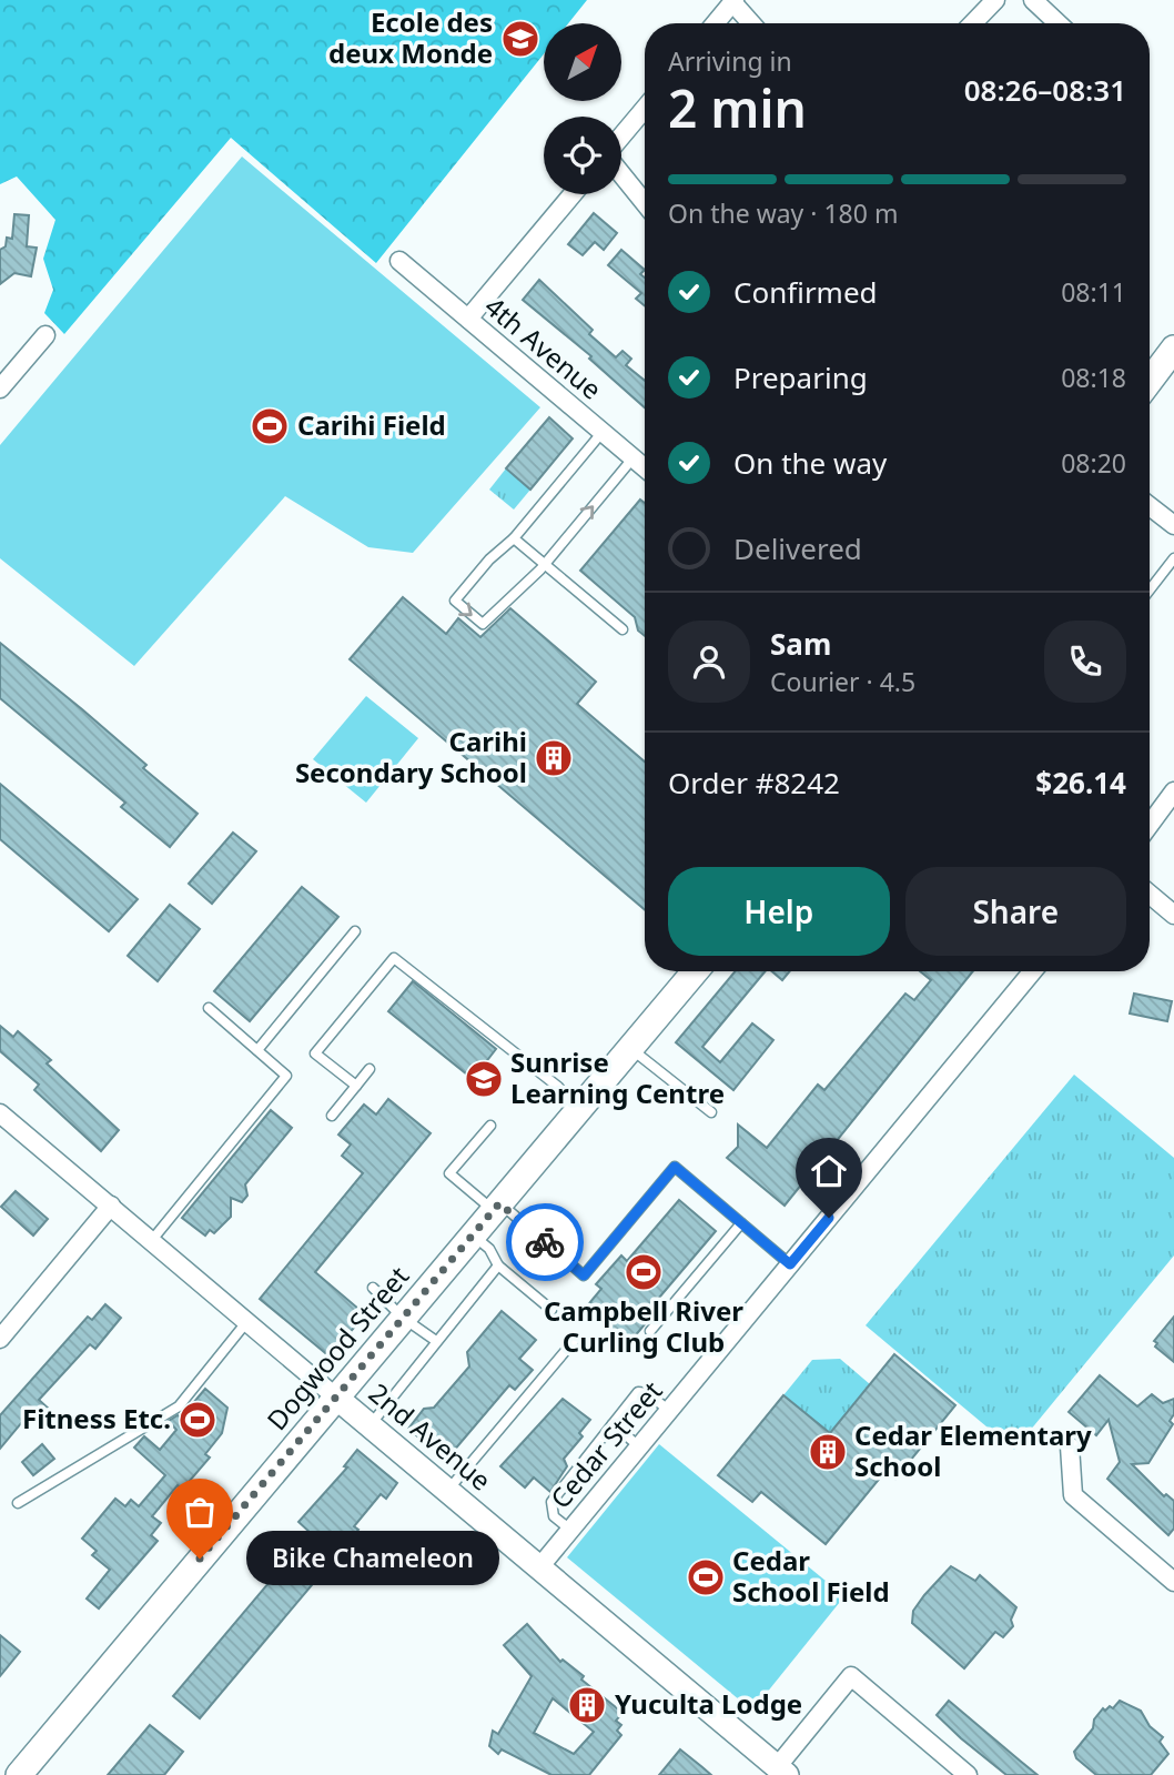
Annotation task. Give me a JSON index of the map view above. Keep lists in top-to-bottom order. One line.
{"streets":{"main road":["Dogwood Street"],"street":["4th Avenue","2nd Avenue","Cedar Street"]},"crossings":[["Dogwood Street","2nd Avenue"],["2nd Avenue","Cedar Street"]],"places":{"school or university":["Ecole des deux Monde","Sunrise Learning Centre"],"sports":["Carihi Field","Campbell River Curling Club","Fitness Etc.","Cedar School Field"],"building":["Carihi Secondary School","Cedar Elementary School","Yuculta Lodge"],"other":["Bike Chameleon"]},"north":"top right","page":{"heading":["2 min","Arriving in","08:26–08:31"],"panel":["Sam","Courier · 4.5","Order #8242","$26.14"],"bar":"On the way · 180 m","list":[["Confirmed","08:11"],["Preparing","08:18"],["On the way","08:20"],"Delivered"],"buttons":["Help","Share"],"bubble":"Bike Chameleon"}}
